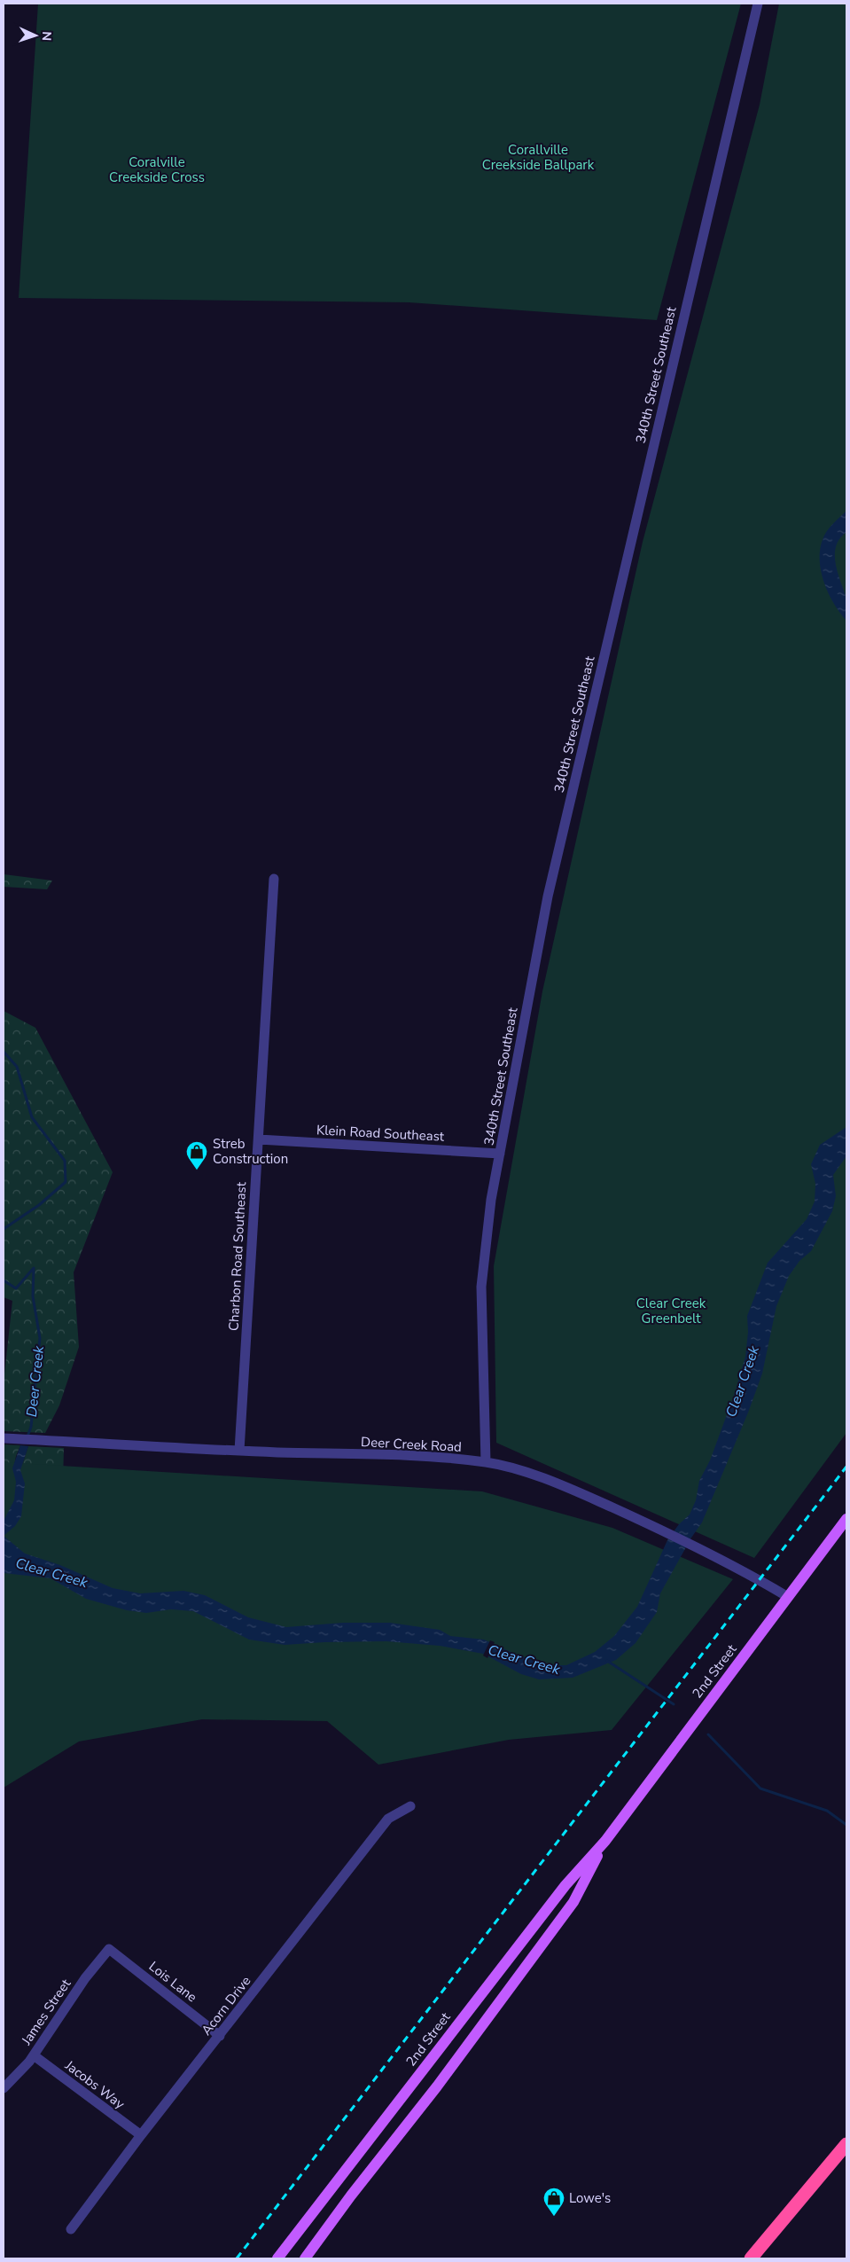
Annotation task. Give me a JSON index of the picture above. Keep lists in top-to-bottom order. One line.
{"streets":{"main road":["2nd Street"],"street":["340th Street Southeast","Klein Road Southeast","Charbon Road Southeast","Deer Creek Road","Lois Lane","Acorn Drive","James Street","Jacobs Way"]},"crossings":[["340th Street Southeast","Klein Road Southeast"],["340th Street Southeast","Deer Creek Road"],["Klein Road Southeast","Charbon Road Southeast"],["Charbon Road Southeast","Deer Creek Road"],["Deer Creek Road","2nd Street"],["Lois Lane","Acorn Drive"],["Lois Lane","James Street"],["Acorn Drive","Jacobs Way"],["James Street","Jacobs Way"]],"water":["Deer Creek","Clear Creek"],"parks":["Corallville Creekside Ballpark","Coralville Creekside Cross","Clear Creek Greenbelt"],"places":{"shop":["Streb Construction","Lowe's"]},"north":"right"}
